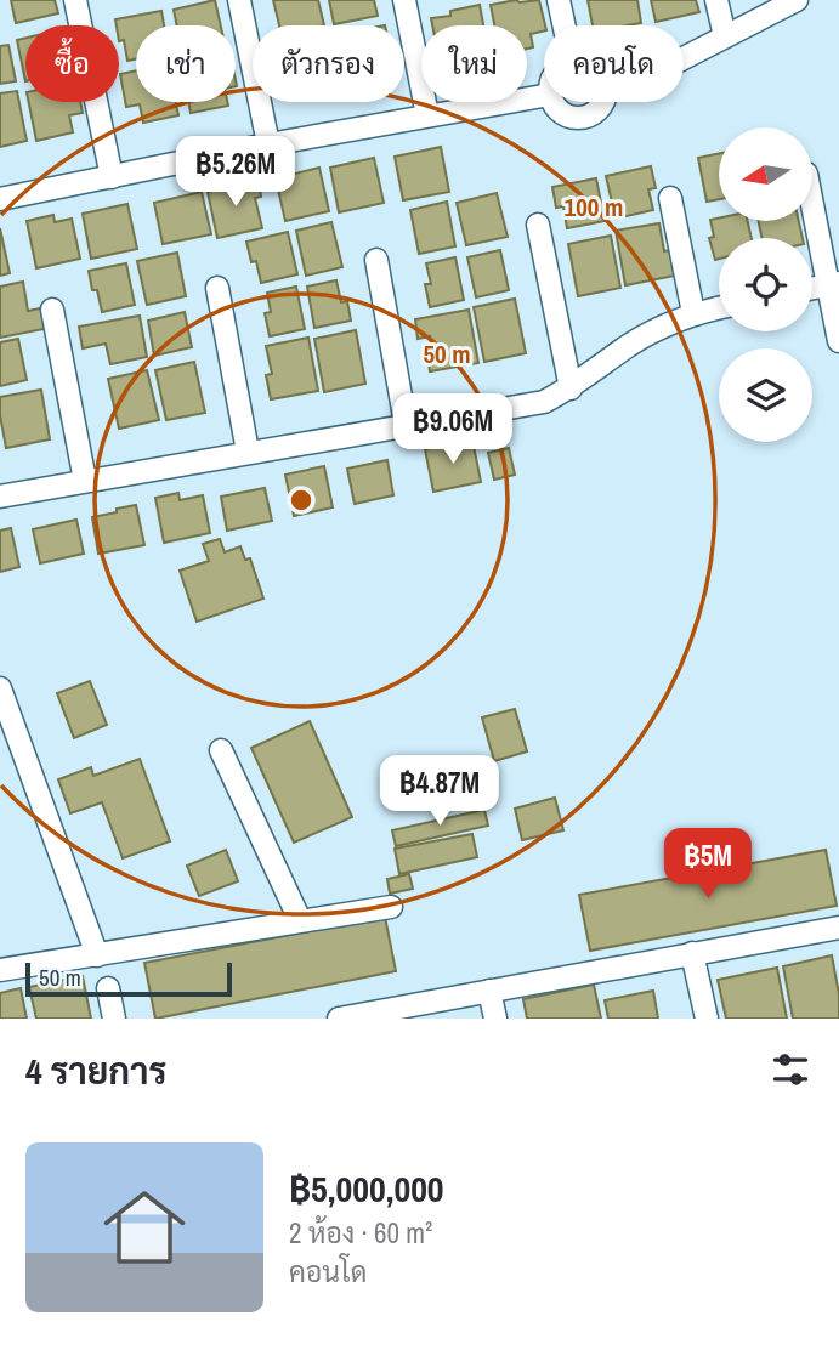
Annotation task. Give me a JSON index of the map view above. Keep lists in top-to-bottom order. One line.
{"scale_bar":"50 m","north":"left","page":{"chip":["ซื้อ","เช่า","ตัวกรอง","ใหม่","คอนโด"],"price":["฿5.26M","฿9.06M","฿4.87M","฿5M"],"scale":"50 m","heading":"4 รายการ","list":[{"name":"฿5,000,000","note":"2 ห้อง · 60 m² · คอนโด"}]},"rings":["100 m","50 m"]}
